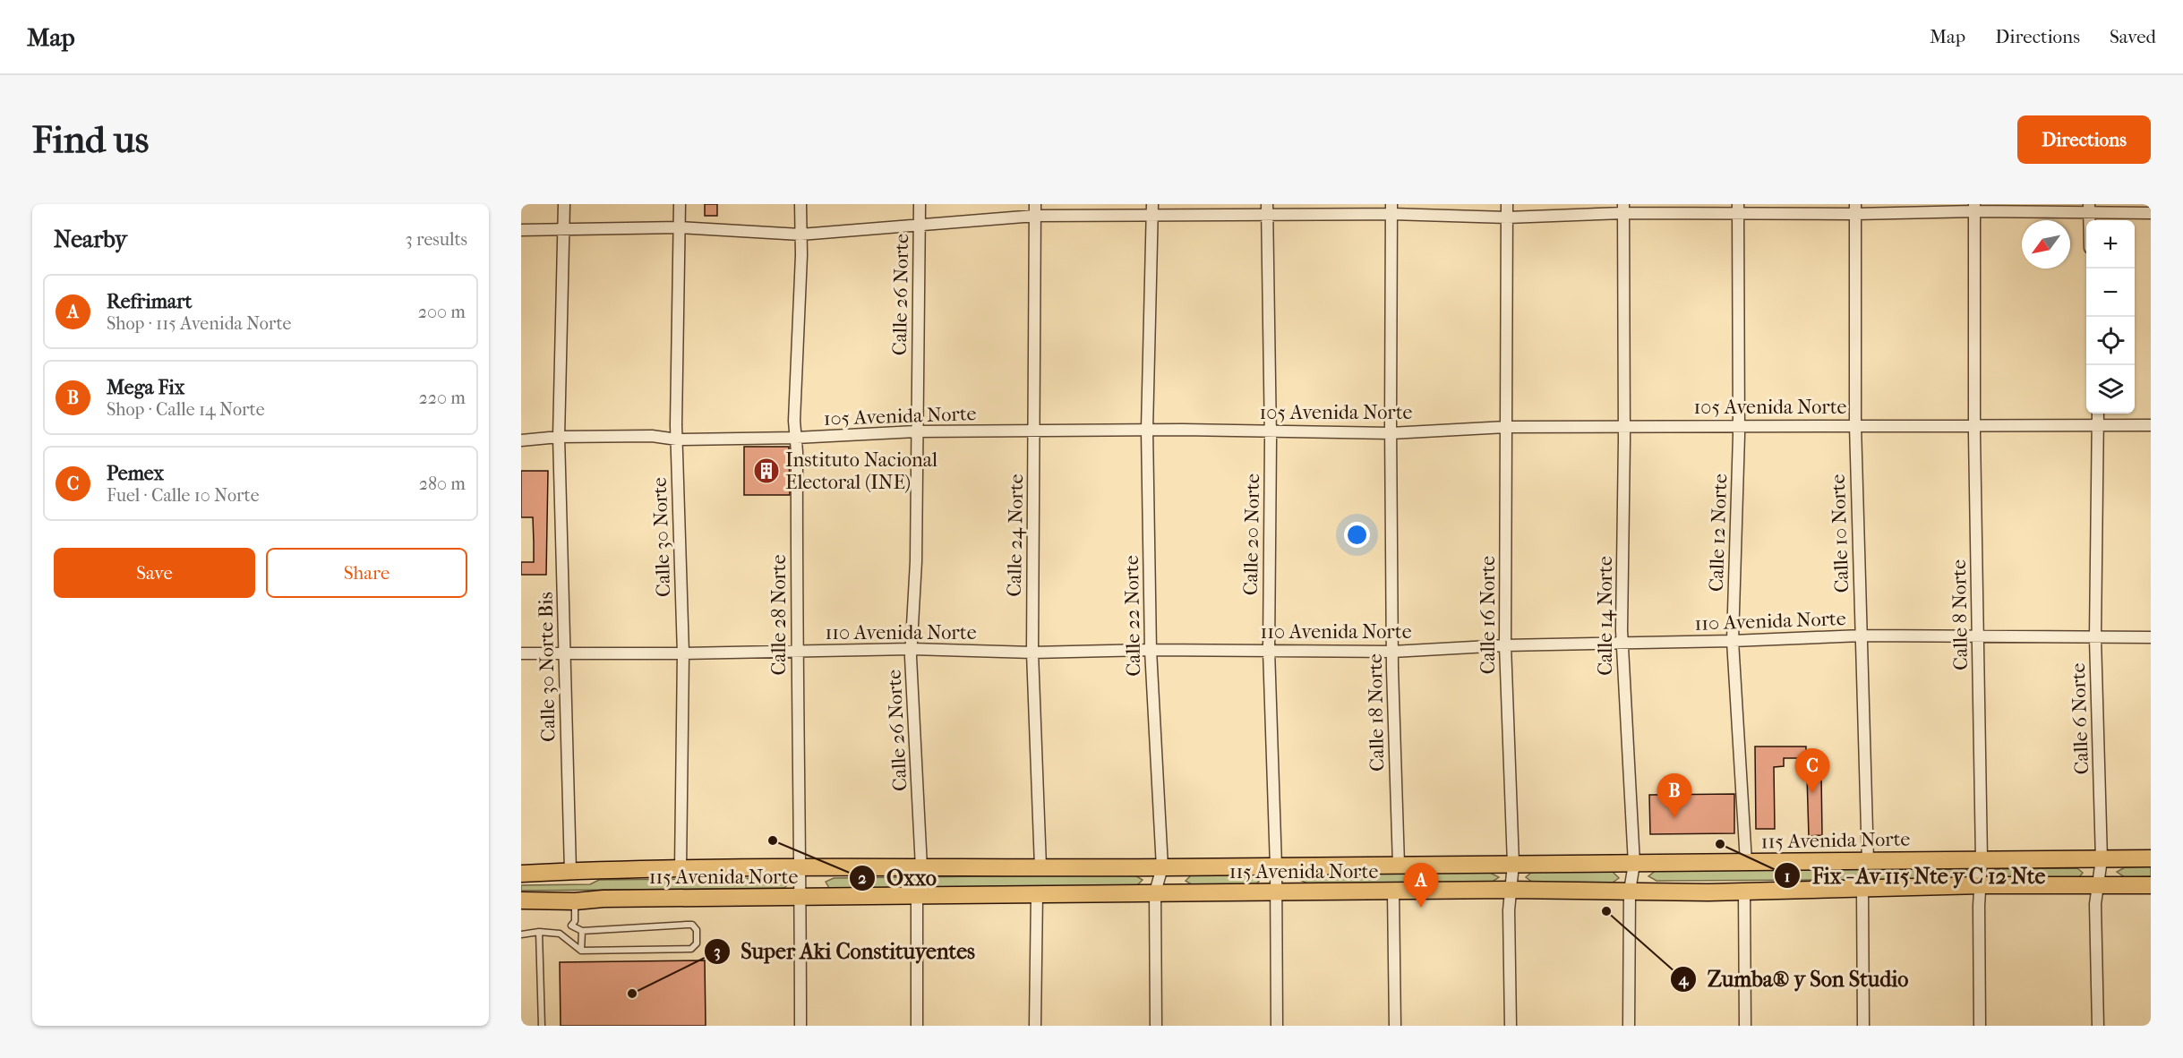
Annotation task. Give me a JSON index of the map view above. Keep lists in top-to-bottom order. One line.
{"streets":{"main road":["115 Avenida Norte"],"street":["Calle 26 Norte","105 Avenida Norte","Calle 12 Norte","Calle 10 Norte","Calle 20 Norte","Calle 24 Norte","Calle 30 Norte","Calle 28 Norte","Calle 16 Norte","Calle 8 Norte","Calle 22 Norte","Calle 14 Norte","110 Avenida Norte","Calle 30 Norte Bis","Calle 18 Norte","Calle 6 Norte"]},"crossings":[["Calle 26 Norte","105 Avenida Norte"],["Calle 26 Norte","110 Avenida Norte"],["Calle 26 Norte","115 Avenida Norte"],["105 Avenida Norte","Calle 12 Norte"],["105 Avenida Norte","Calle 10 Norte"],["105 Avenida Norte","Calle 20 Norte"],["105 Avenida Norte","Calle 24 Norte"],["105 Avenida Norte","Calle 30 Norte"],["105 Avenida Norte","Calle 28 Norte"],["105 Avenida Norte","Calle 16 Norte"],["105 Avenida Norte","Calle 8 Norte"],["105 Avenida Norte","Calle 22 Norte"],["105 Avenida Norte","Calle 14 Norte"],["105 Avenida Norte","Calle 30 Norte Bis"],["105 Avenida Norte","Calle 18 Norte"],["105 Avenida Norte","Calle 6 Norte"],["Calle 12 Norte","110 Avenida Norte"],["Calle 12 Norte","115 Avenida Norte"],["Calle 10 Norte","110 Avenida Norte"],["Calle 10 Norte","115 Avenida Norte"],["Calle 20 Norte","110 Avenida Norte"],["Calle 20 Norte","115 Avenida Norte"],["Calle 24 Norte","110 Avenida Norte"],["Calle 24 Norte","115 Avenida Norte"],["Calle 30 Norte","110 Avenida Norte"],["Calle 30 Norte","115 Avenida Norte"],["Calle 28 Norte","110 Avenida Norte"],["Calle 28 Norte","115 Avenida Norte"],["Calle 16 Norte","110 Avenida Norte"],["Calle 16 Norte","115 Avenida Norte"],["Calle 8 Norte","110 Avenida Norte"],["Calle 8 Norte","115 Avenida Norte"],["Calle 22 Norte","110 Avenida Norte"],["Calle 22 Norte","115 Avenida Norte"],["Calle 14 Norte","110 Avenida Norte"],["Calle 14 Norte","115 Avenida Norte"],["110 Avenida Norte","Calle 30 Norte Bis"],["110 Avenida Norte","Calle 18 Norte"],["110 Avenida Norte","Calle 6 Norte"],["Calle 30 Norte Bis","115 Avenida Norte"],["Calle 18 Norte","115 Avenida Norte"],["Calle 6 Norte","115 Avenida Norte"]],"places":{"building":["Instituto Nacional Electoral (INE)"],"other":["Oxxo","Fix - Av 115 Nte y C 12 Nte","Zumba® y Son Studio","Super Aki Constituyentes"]},"north":"bottom left","page":{"header":"Map","nav":["Map","Directions","Saved"],"buttons":["Directions",["Save","Share"]],"title":"Find us","heading":["Nearby","3 results"],"map_buttons":["+","−"],"list":[{"mark":"A","name":"Refrimart","note":"Shop · 115 Avenida Norte","value":"200 m"},{"mark":"B","name":"Mega Fix","note":"Shop · Calle 14 Norte","value":"220 m"},{"mark":"C","name":"Pemex","note":"Fuel · Calle 10 Norte","value":"280 m"}],"pins":["C","B","A"]}}
